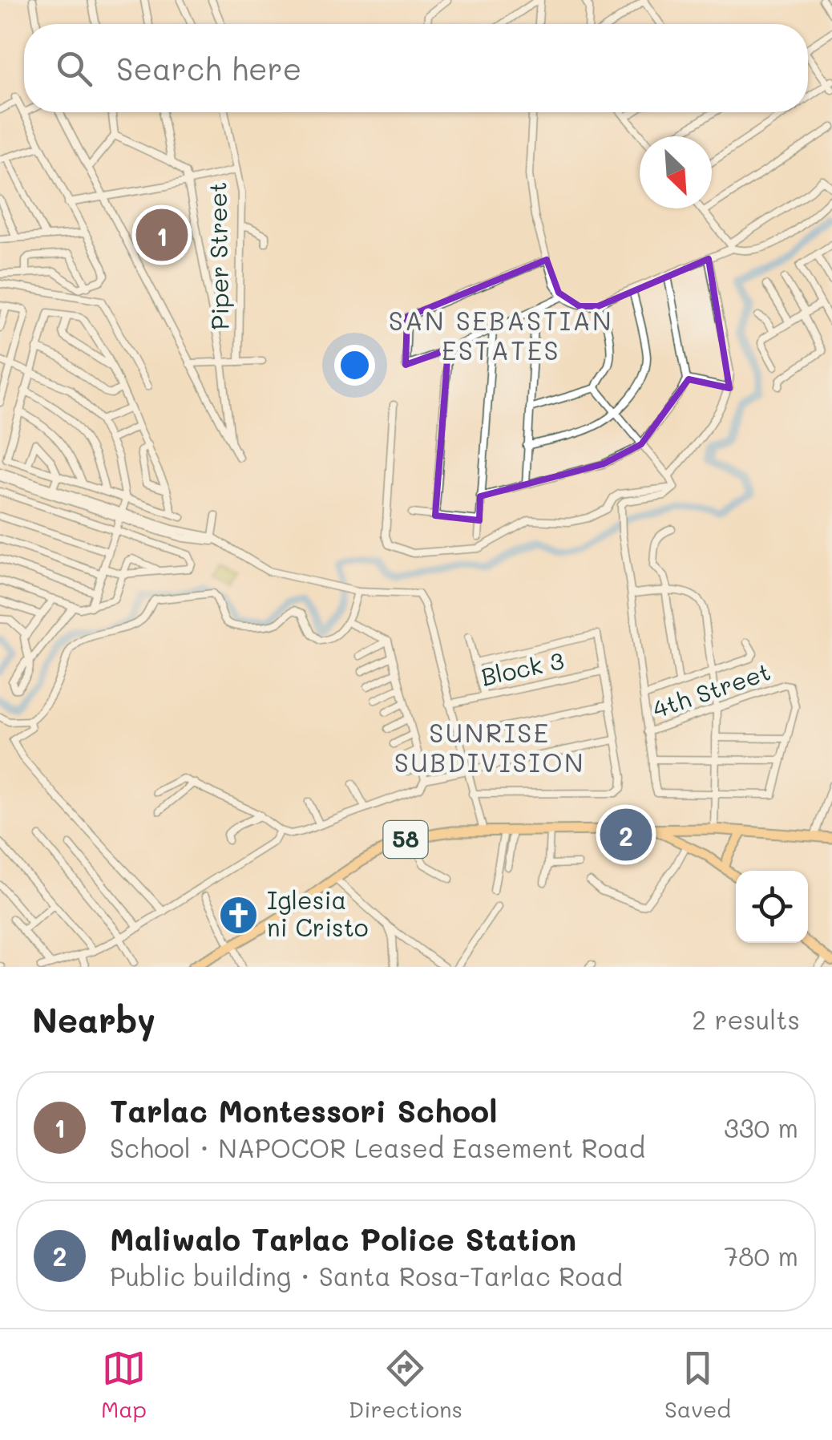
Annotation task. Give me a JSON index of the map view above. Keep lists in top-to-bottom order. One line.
{"streets":{"highway":["58"],"street":["Piper Street","Block 3","4th Street"]},"districts":["SAN SEBASTIAN ESTATES","SUNRISE SUBDIVISION"],"places":{"church":["Iglesia ni Cristo"]},"north":"bottom right","page":{"search":"Search here","pins":["1","2"],"heading":["Nearby","2 results"],"list":[{"mark":"1","name":"Tarlac Montessori School","note":"School · NAPOCOR Leased Easement Road","value":"330 m"},{"mark":"2","name":"Maliwalo Tarlac Police Station","note":"Public building · Santa Rosa-Tarlac Road","value":"780 m"}],"nav":["Map","Directions","Saved"]}}
